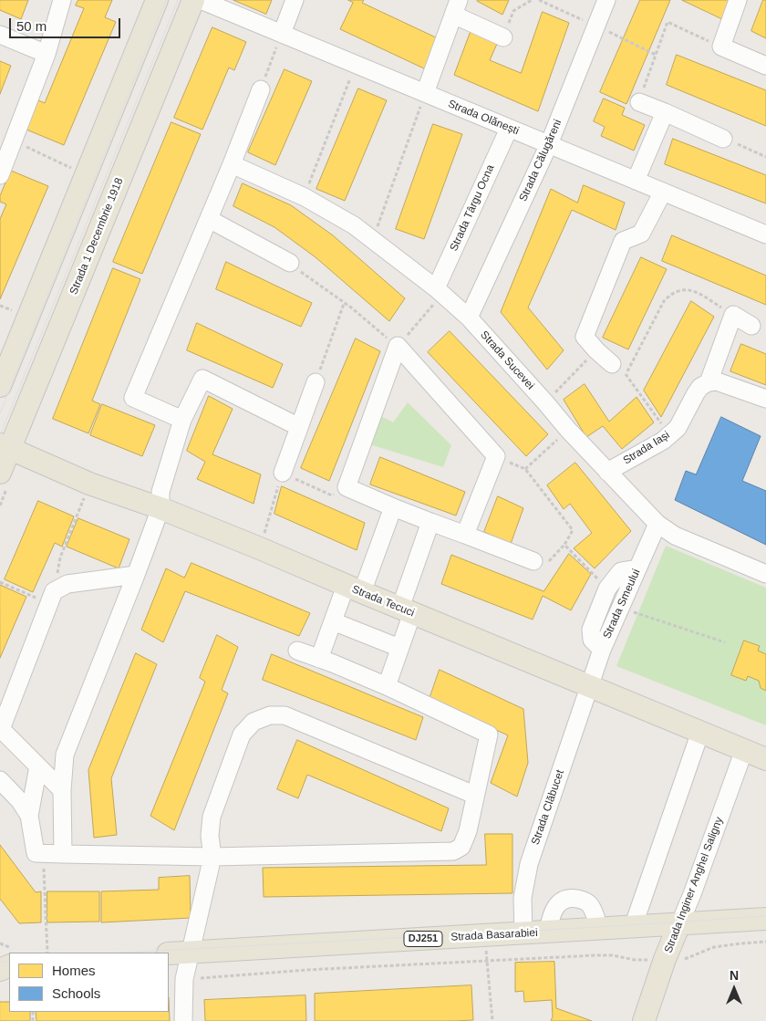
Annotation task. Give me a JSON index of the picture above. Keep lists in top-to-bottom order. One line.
{"streets":{"main road":["Strada 1 Decembrie 1918","Strada Tecuci","Strada Inginer Anghel Saligny","Strada Basarabiei","DJ251"],"street":["Strada Olănești","Strada Călugăreni","Strada Târgu Ocna","Strada Sucevei","Strada Iași","Strada Smeului","Strada Clăbucet"]},"crossings":[["Strada Olănești","Strada Călugăreni"],["Strada Olănești","Strada Târgu Ocna"],["Strada Călugăreni","Strada Sucevei"],["Strada Târgu Ocna","Strada Sucevei"],["Strada 1 Decembrie 1918","Strada Tecuci"],["Strada Sucevei","Strada Iași"],["Strada Sucevei","Strada Smeului"],["Strada Tecuci","Strada Smeului"],["Strada Tecuci","Strada Clăbucet"],["Strada Tecuci","Strada Inginer Anghel Saligny"],["Strada Smeului","Strada Clăbucet"],["Strada Clăbucet","Strada Basarabiei"],["Strada Inginer Anghel Saligny","Strada Basarabiei"]],"legend":["Homes","Schools"],"scale_bar":"50 m","north":"top"}
